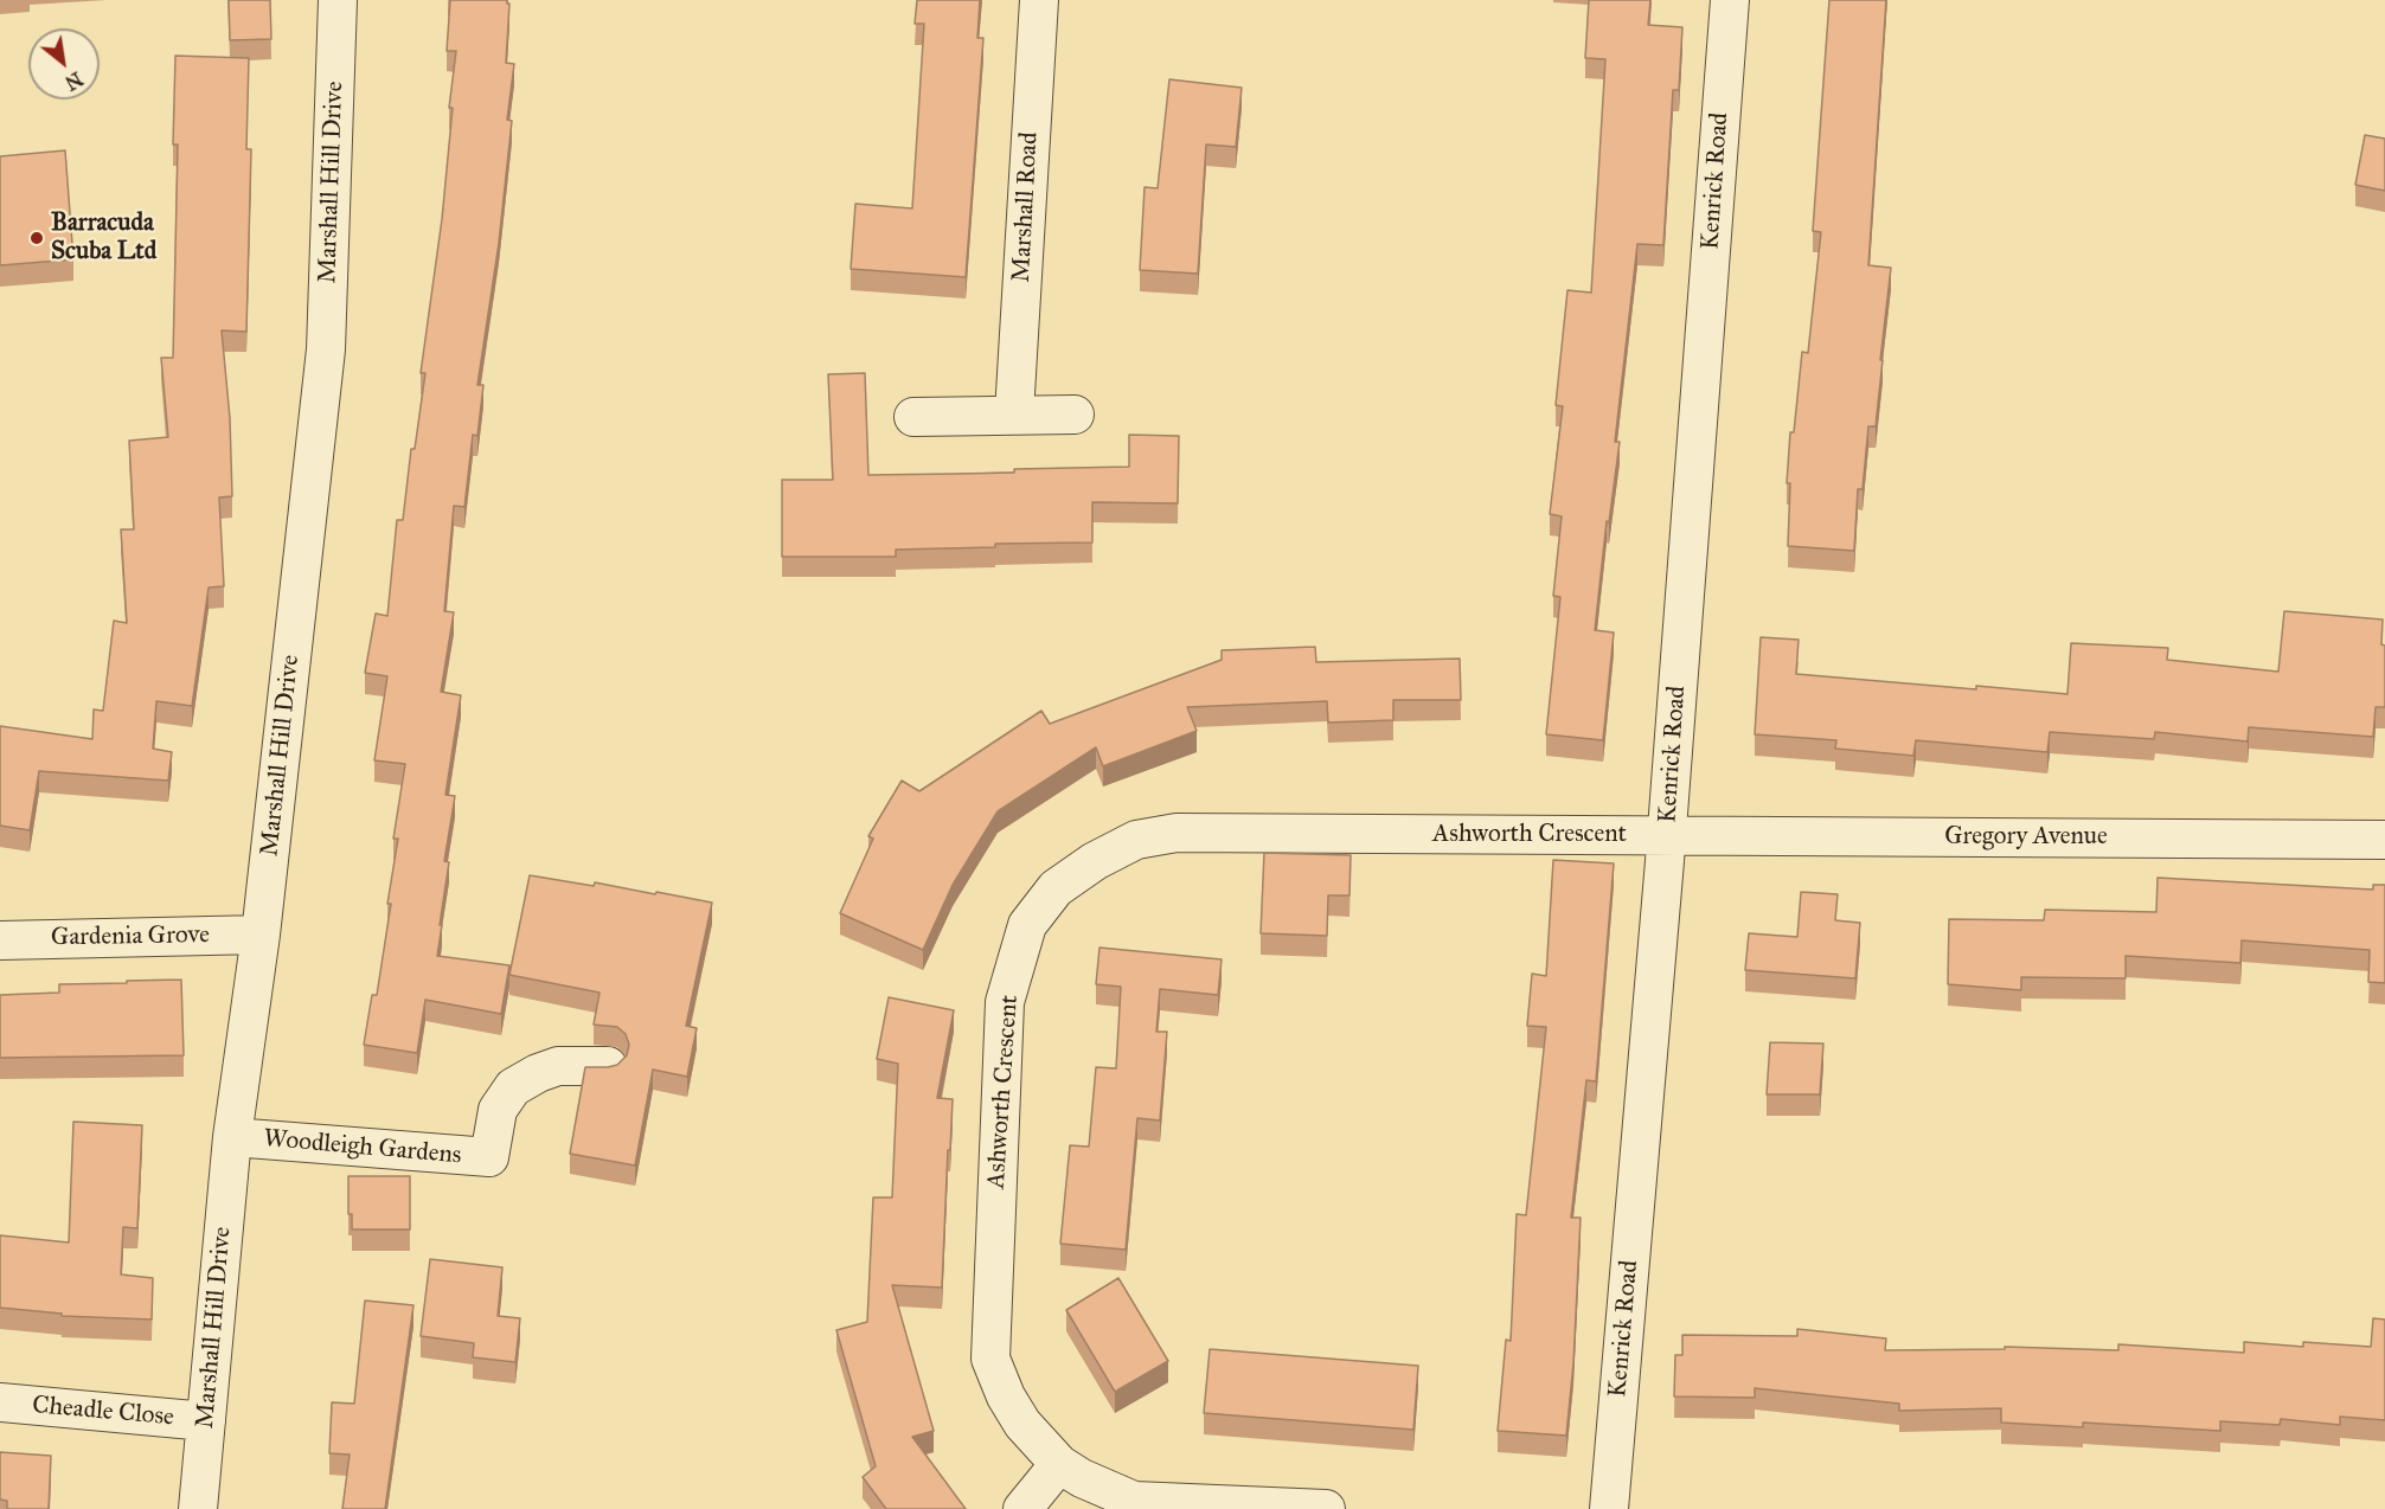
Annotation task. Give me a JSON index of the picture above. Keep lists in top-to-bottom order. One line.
{"streets":{"street":["Kenrick Road","Marshall Hill Drive","Marshall Road","Ashworth Crescent","Gregory Avenue","Gardenia Grove","Woodleigh Gardens","Cheadle Close"]},"crossings":[["Kenrick Road","Ashworth Crescent"],["Kenrick Road","Gregory Avenue"],["Marshall Hill Drive","Gardenia Grove"],["Marshall Hill Drive","Woodleigh Gardens"],["Marshall Hill Drive","Cheadle Close"],["Ashworth Crescent","Gregory Avenue"]],"places":["Barracuda Scuba Ltd"],"north":"bottom right"}
